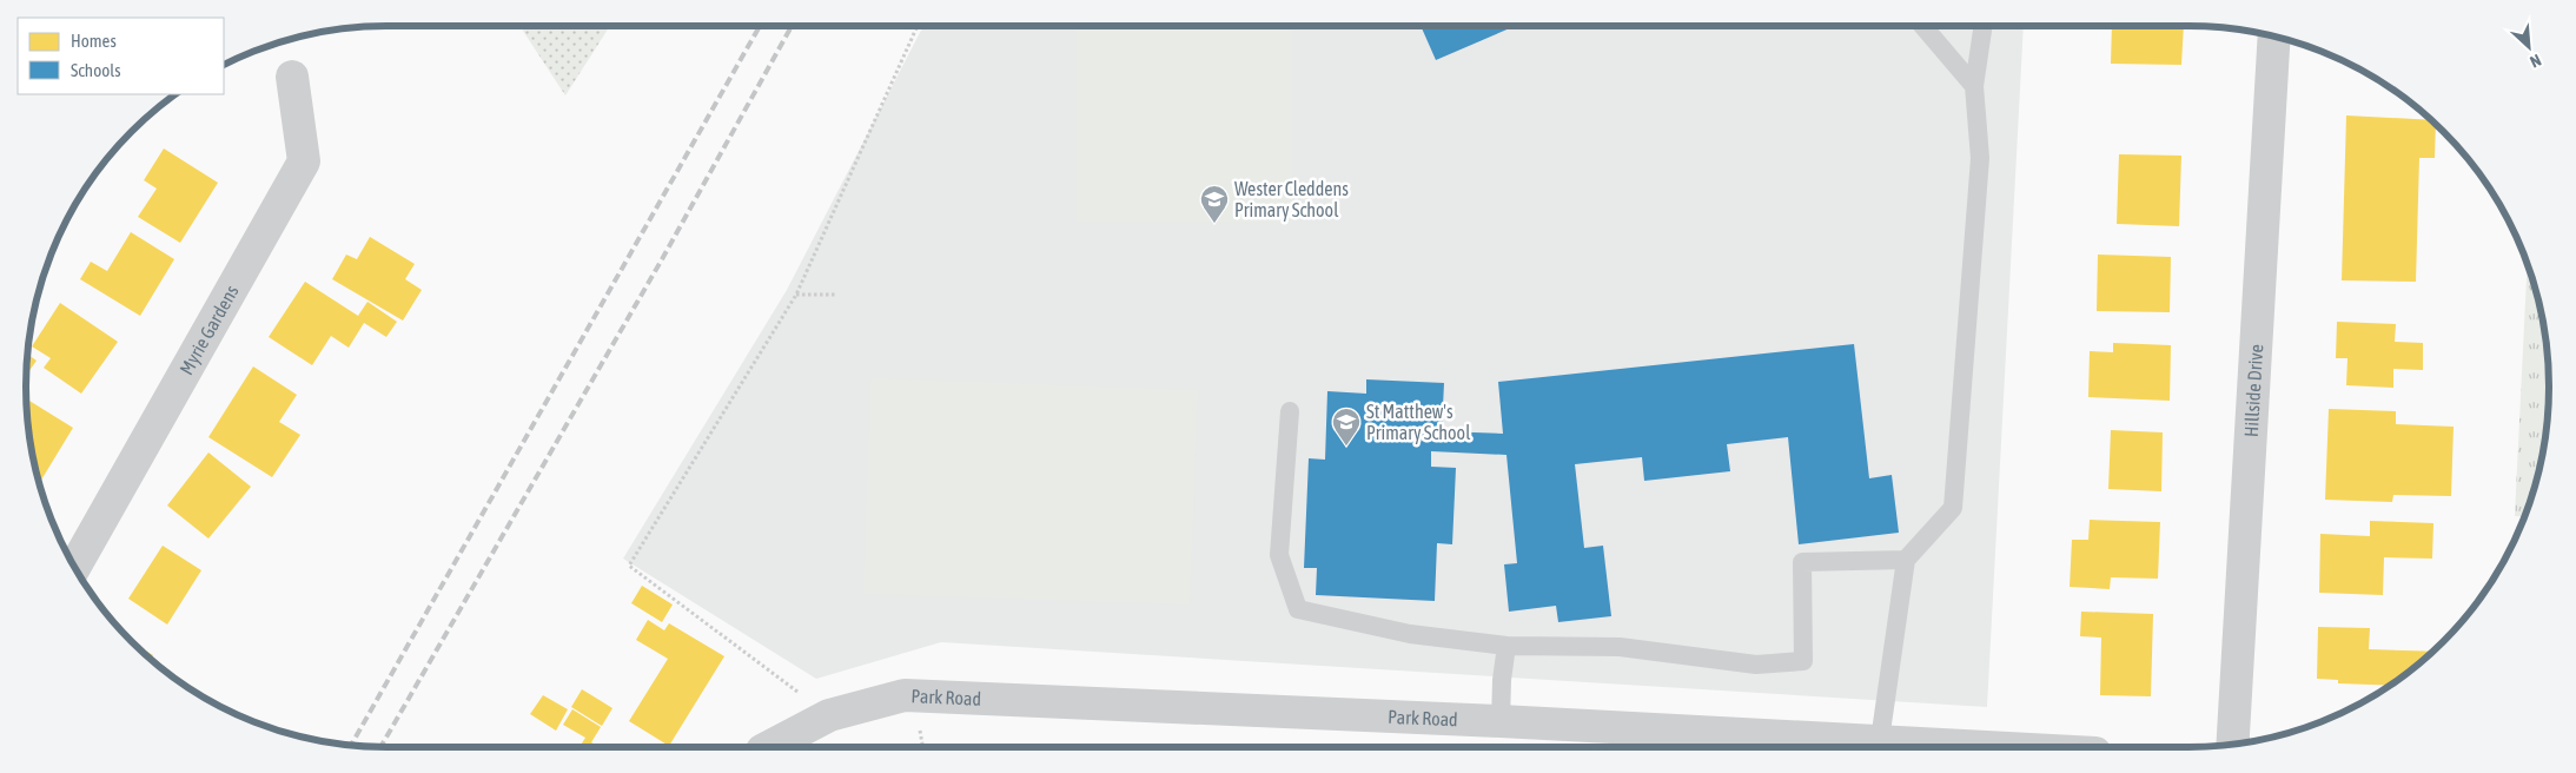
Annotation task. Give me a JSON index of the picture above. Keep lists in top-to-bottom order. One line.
{"streets":{"street":["Myrie Gardens","Hillside Drive","Park Road"]},"places":{"school or university":["Wester Cleddens Primary School","St Matthew's Primary School"]},"legend":["Homes","Schools"],"north":"bottom right"}
